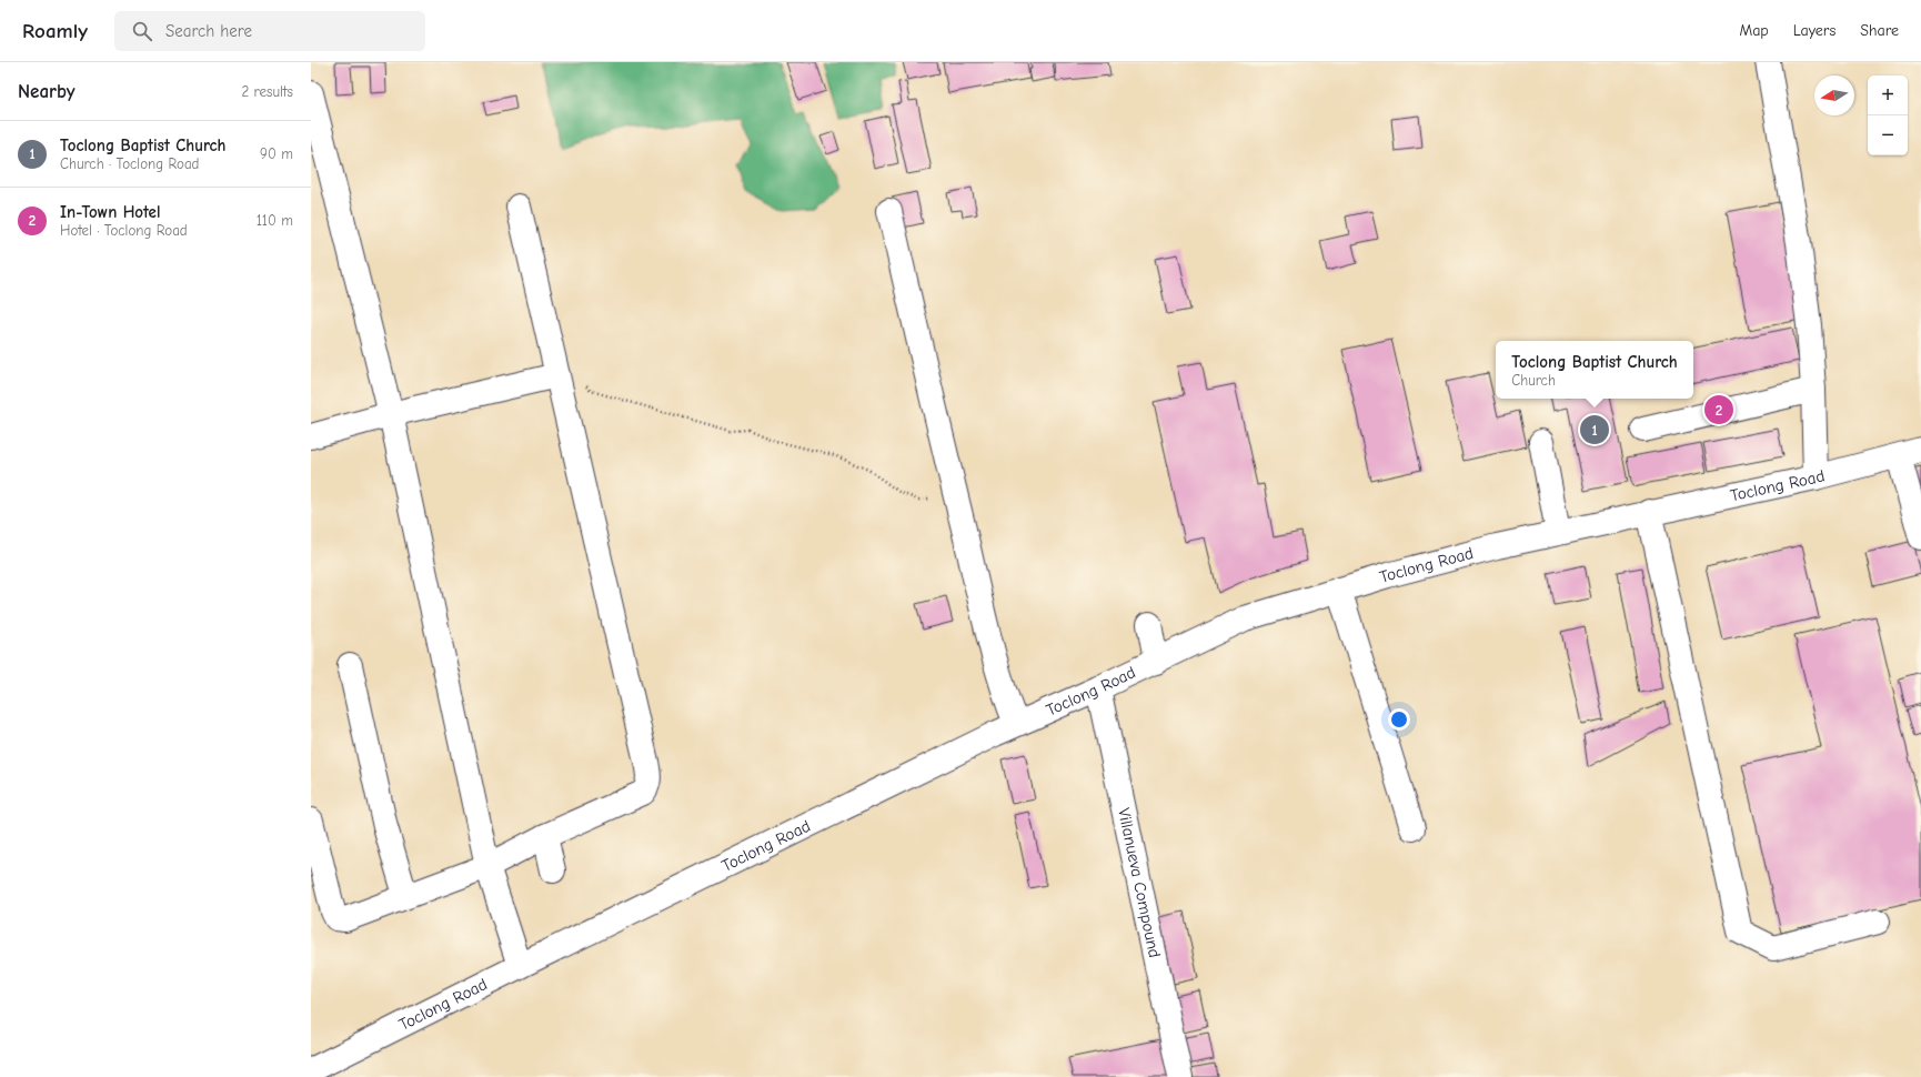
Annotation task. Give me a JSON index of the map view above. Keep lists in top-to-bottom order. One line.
{"streets":{"street":["Toclong Road","Villanueva Compound"]},"crossings":[["Toclong Road","Villanueva Compound"]],"north":"left","page":{"header":"Roamly","search":"Search here","nav":["Map","Layers","Share"],"heading":["Nearby","2 results"],"map_buttons":["+","−"],"list":[{"mark":"1","name":"Toclong Baptist Church","note":"Church · Toclong Road","value":"90 m"},{"mark":"2","name":"In-Town Hotel","note":"Hotel · Toclong Road","value":"110 m"}],"popup":["Toclong Baptist Church","Church"],"pins":["2","1"]}}
